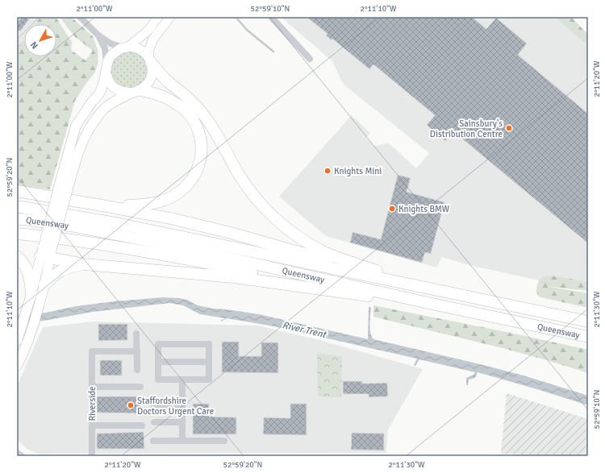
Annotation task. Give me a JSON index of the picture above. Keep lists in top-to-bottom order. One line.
{"streets":{"highway":["Queensway"],"street":["Riverside"]},"water":["River Trent"],"places":["Sainsbury's Distribution Centre","Knights Mini","Knights BMW","Staffordshire Doctors Urgent Care"],"north":"bottom left","coordinates":["2°11'00\"W","52°59'10\"N","2°11'10\"W","2°11'20\"W","52°59'20\"N","2°11'30\"W"]}
